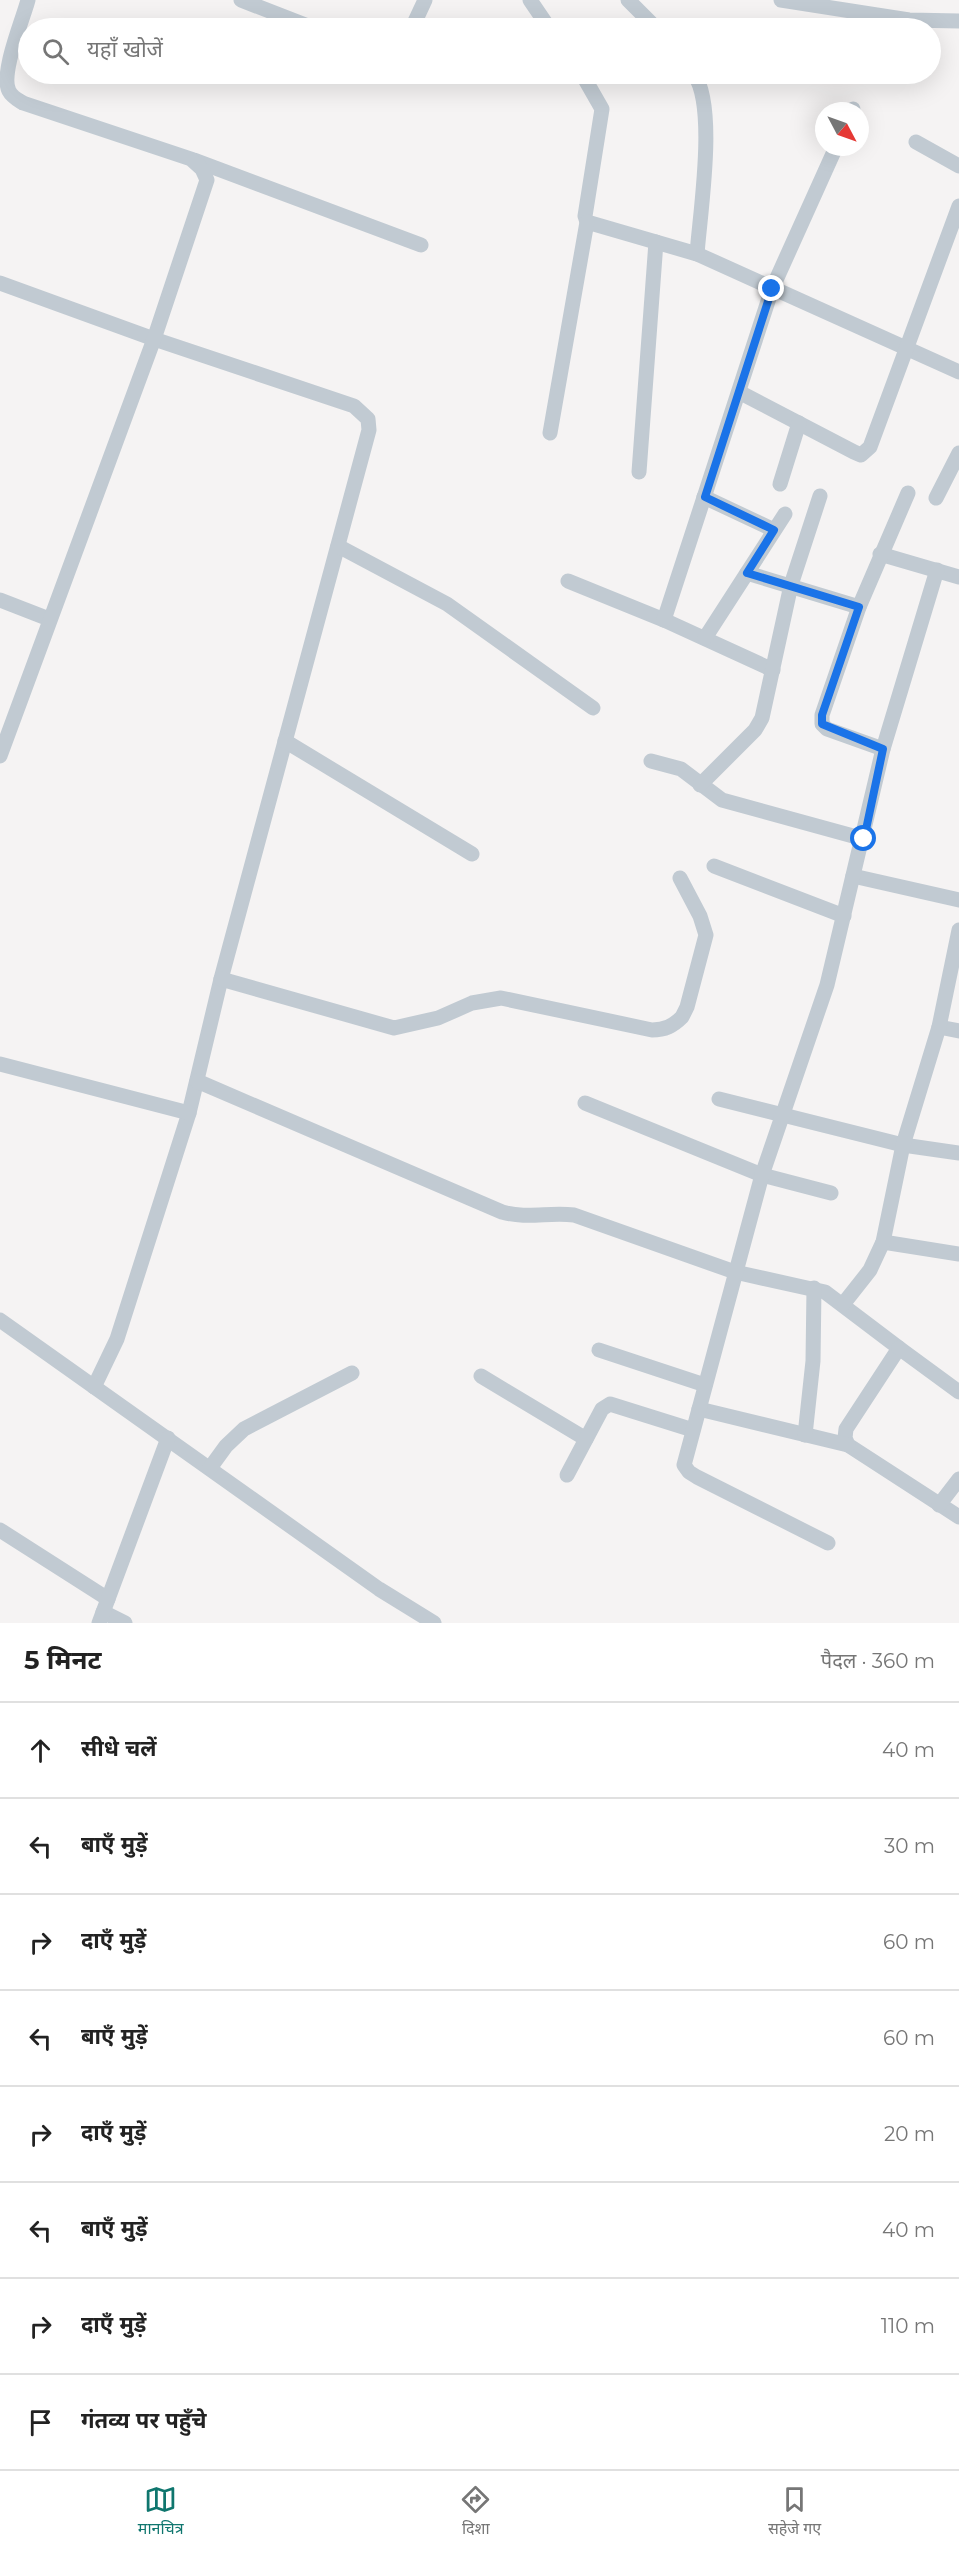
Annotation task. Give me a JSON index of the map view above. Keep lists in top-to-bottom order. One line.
{"north":"bottom right","page":{"search":"यहाँ खोजें","heading":["5 मिनट","पैदल · 360 m"],"list":[["सीधे चलें","40 m"],["बाएँ मुड़ें","30 m"],["दाएँ मुड़ें","60 m"],["बाएँ मुड़ें","60 m"],["दाएँ मुड़ें","20 m"],["बाएँ मुड़ें","40 m"],["दाएँ मुड़ें","110 m"],"गंतव्य पर पहुँचे"],"nav":["मानचित्र","दिशा","सहेजे गए"]}}
